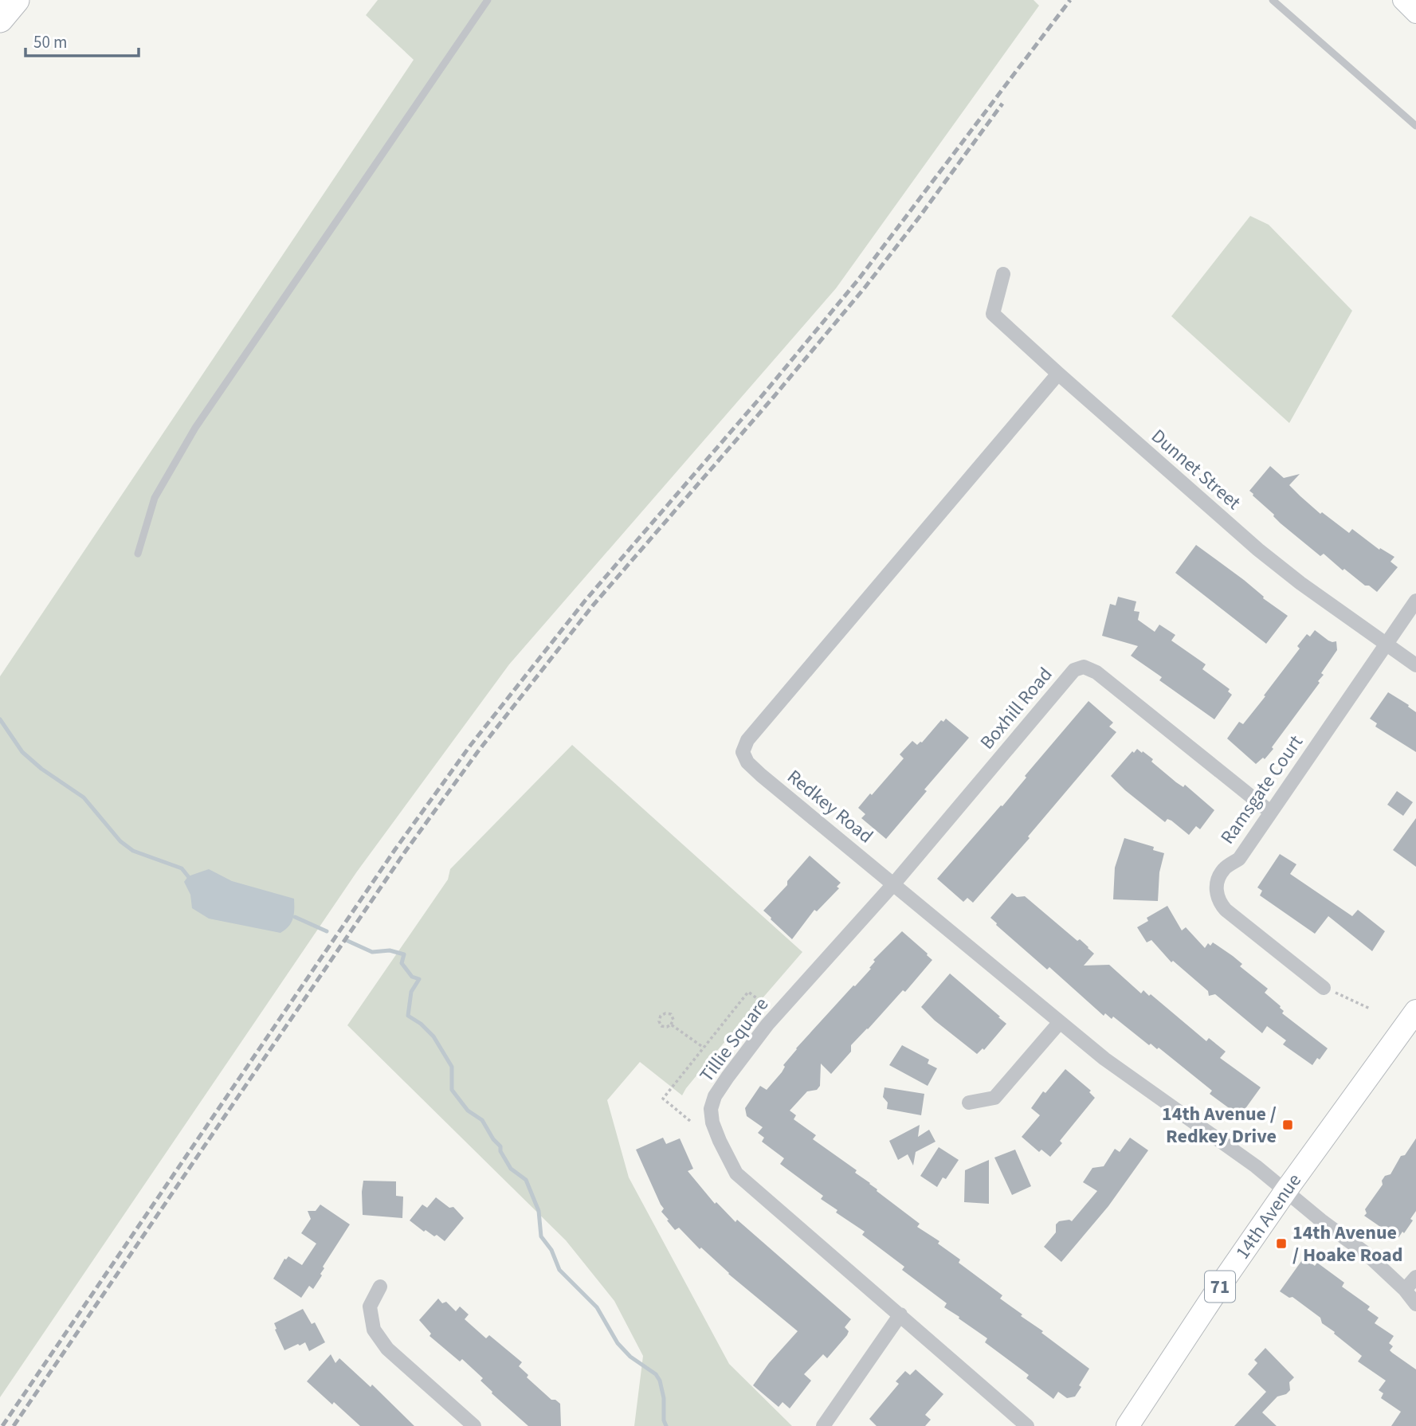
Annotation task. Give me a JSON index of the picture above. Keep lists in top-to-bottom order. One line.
{"streets":{"main road":["14th Avenue","71"],"street":["Dunnet Street","Boxhill Road","Ramsgate Court","Redkey Road","Tillie Square"]},"crossings":[["Dunnet Street","Ramsgate Court"],["Dunnet Street","Redkey Road"],["Boxhill Road","Ramsgate Court"],["Boxhill Road","Redkey Road"],["Boxhill Road","Tillie Square"],["Redkey Road","Tillie Square"],["Redkey Road","14th Avenue"]],"places":{"transit":["14th Avenue / Redkey Drive","14th Avenue / Hoake Road"]},"scale_bar":"50 m"}
